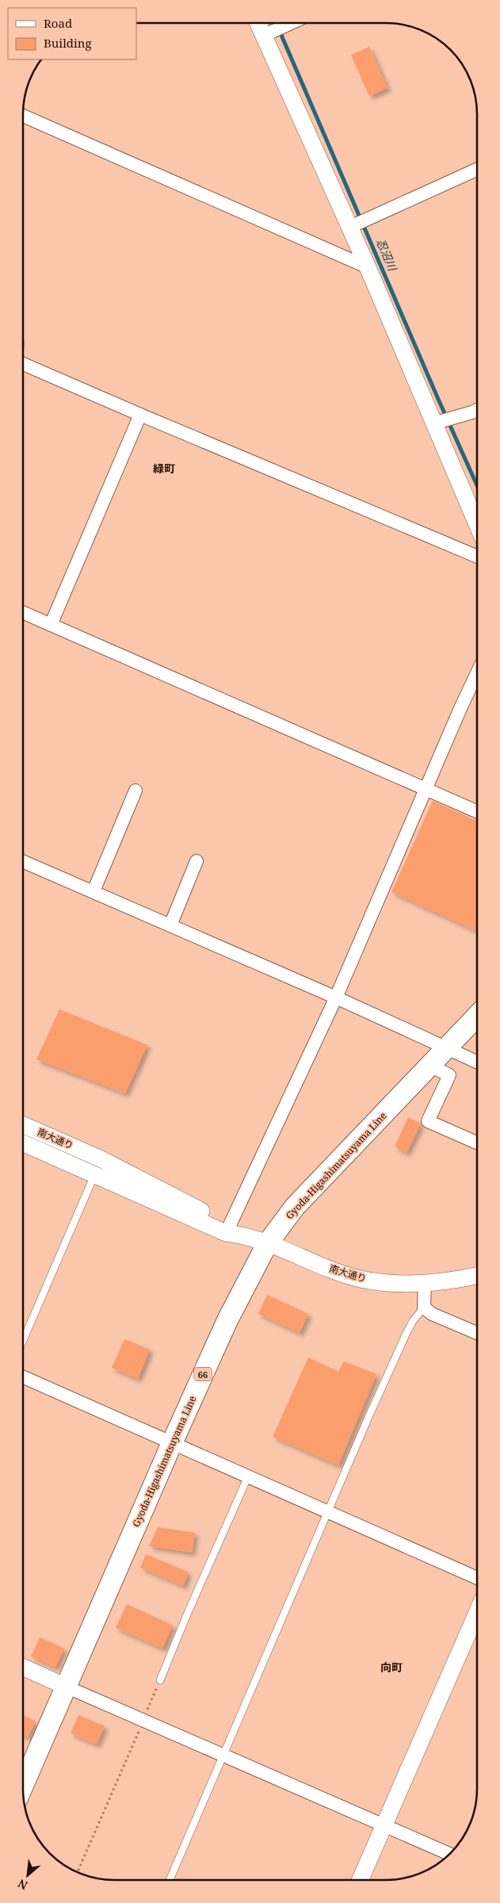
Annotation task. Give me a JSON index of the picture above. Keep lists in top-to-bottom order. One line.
{"streets":{"main road":["Gyoda-Higashimatsuyama Line","66"],"street":["南大通り"]},"crossings":[["南大通り","Gyoda-Higashimatsuyama Line"]],"districts":["緑町","向町"],"water":["忍沼川"],"legend":["Road","Building"],"north":"bottom left"}
